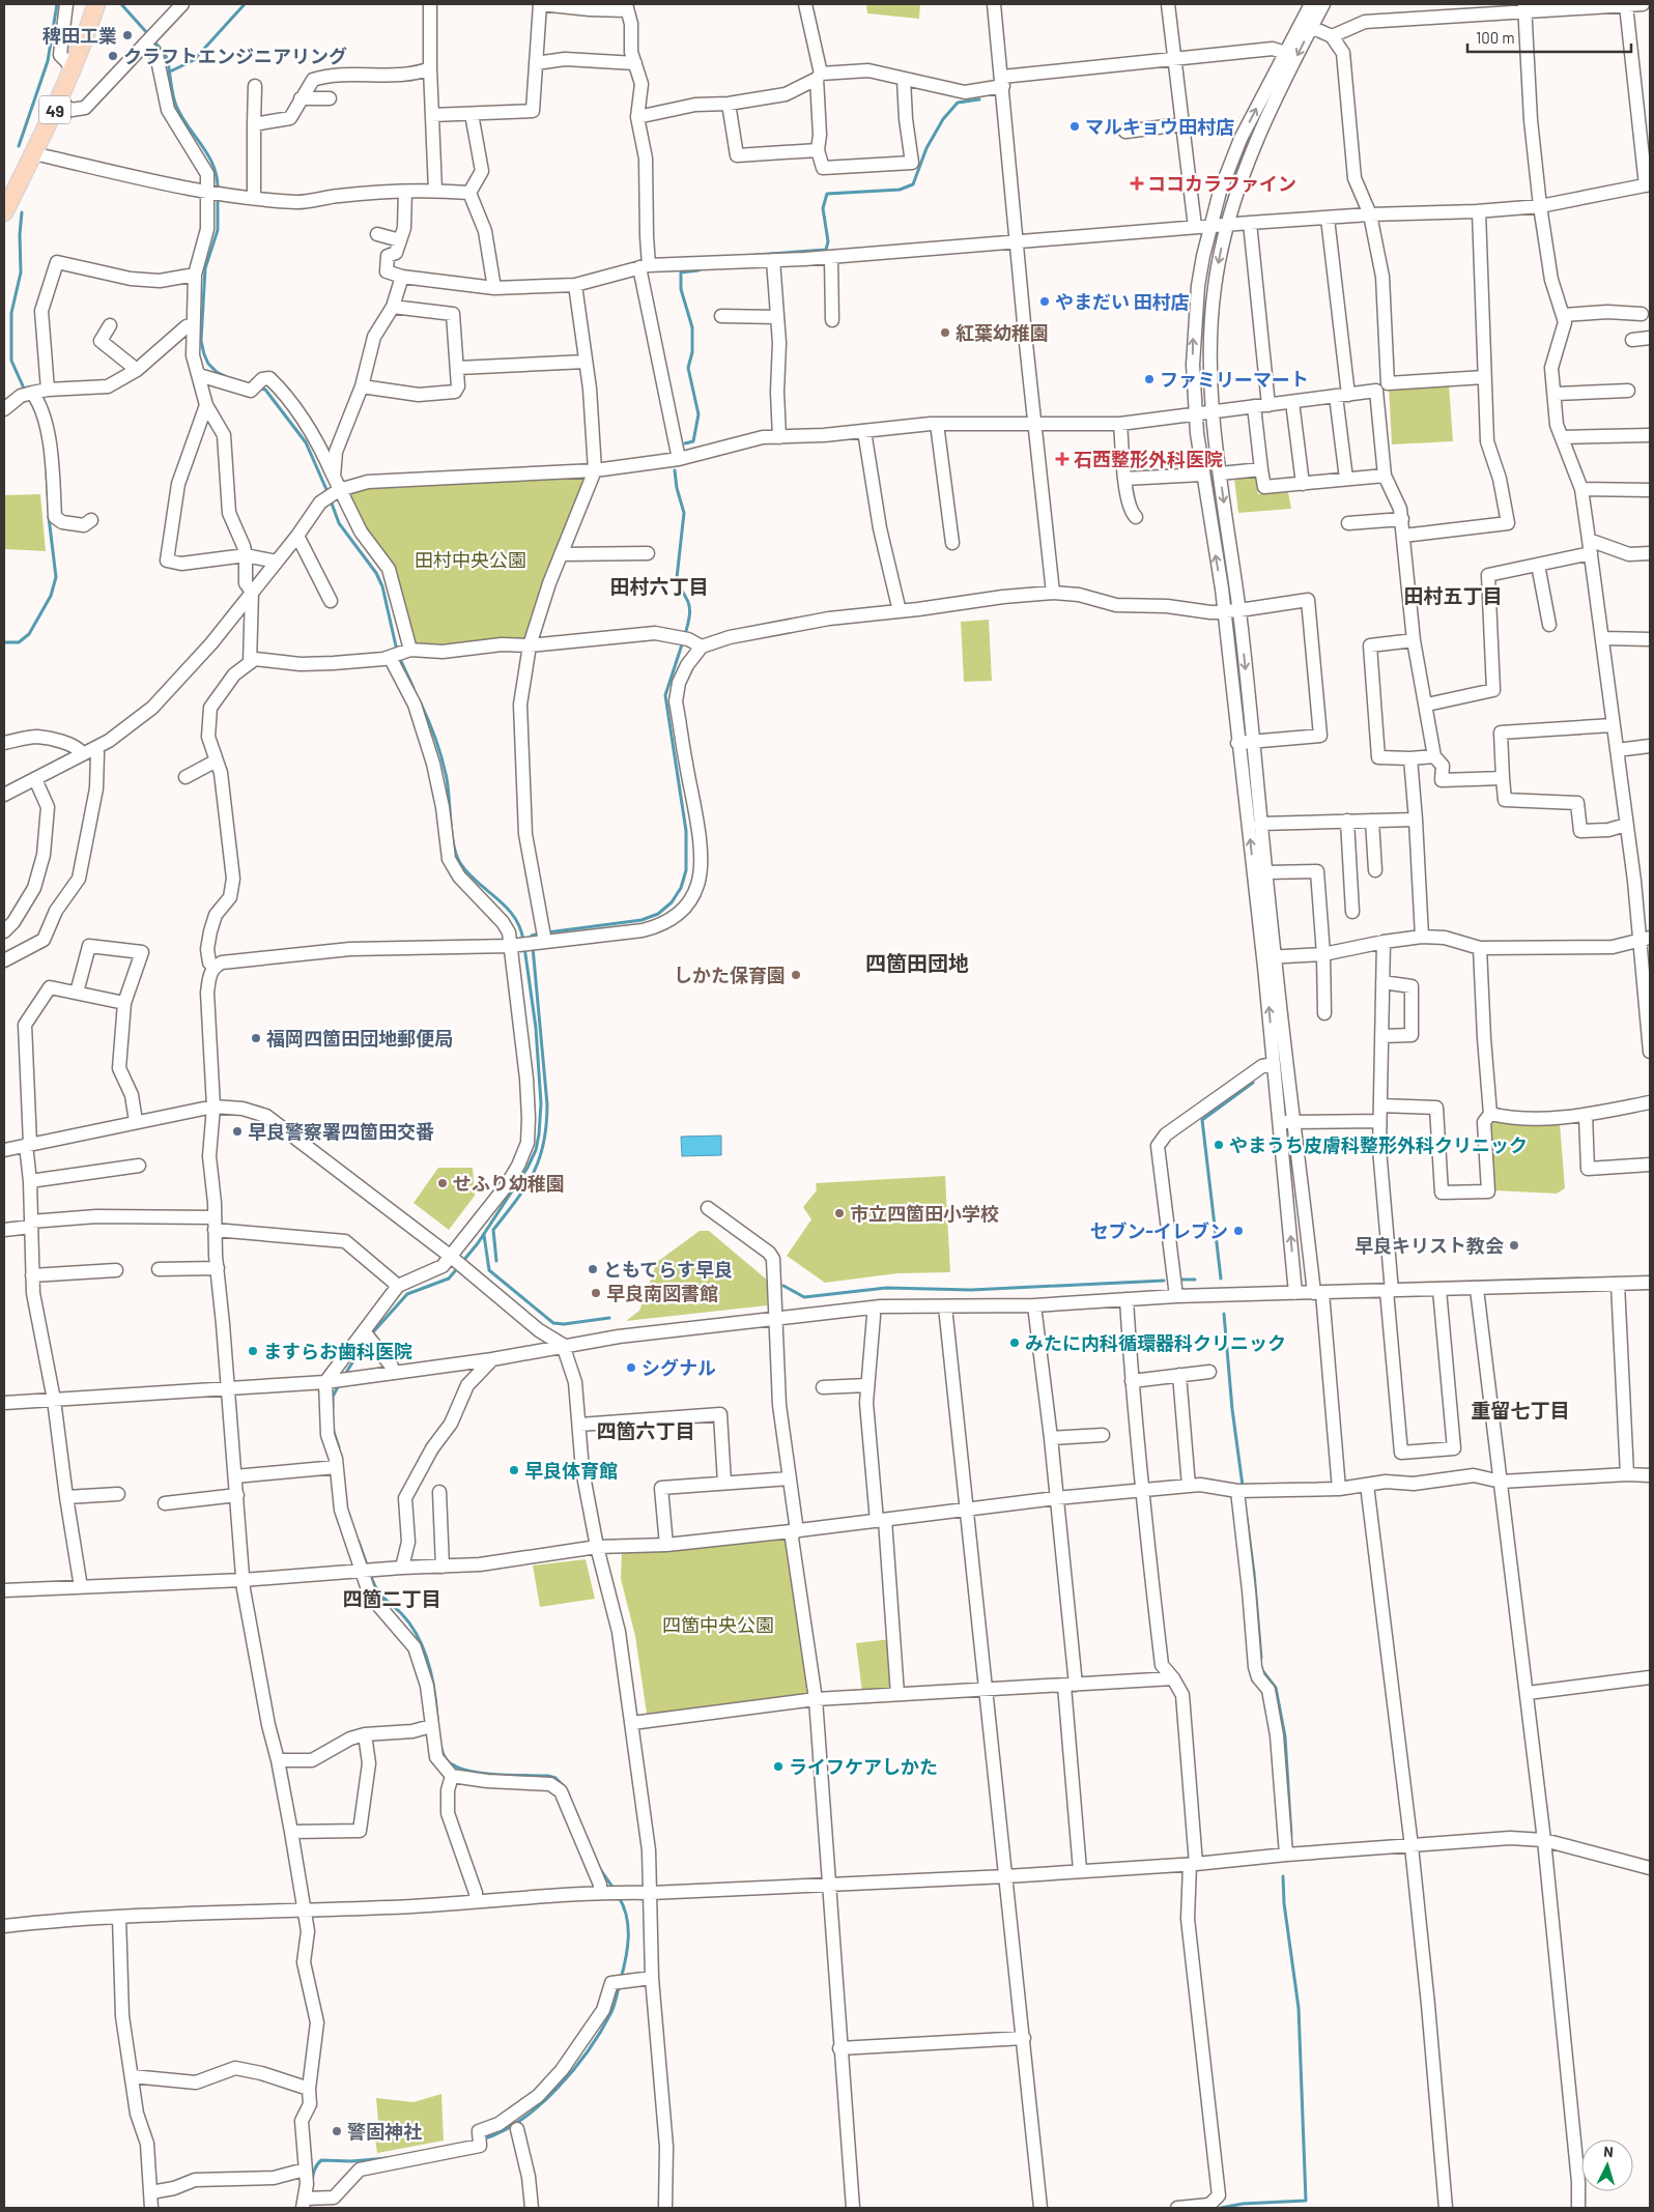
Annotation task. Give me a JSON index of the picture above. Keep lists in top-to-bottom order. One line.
{"streets":{"main road":["49"]},"districts":["田村六丁目","田村五丁目","四箇田団地","重留七丁目","四箇六丁目","四箇二丁目"],"parks":["田村中央公園","四箇中央公園"],"places":{"other":["稗田工業","クラフトエンジニアリング","マルキョウ田村店","やまだい 田村店","紅葉幼稚園","ファミリーマート","しかた保育園","福岡四箇田団地郵便局","早良警察署四箇田交番","やまうち皮膚科整形外科クリニック","せふり幼稚園","市立四箇田小学校","セブン-イレブン","早良キリスト教会","ともてらす早良","早良南図書館","みたに内科循環器科クリニック","ますらお歯科医院","シグナル","早良体育館","ライフケアしかた","警固神社"],"health":["ココカラファイン","石西整形外科医院"]},"scale_bar":"100 m","north":"top"}
